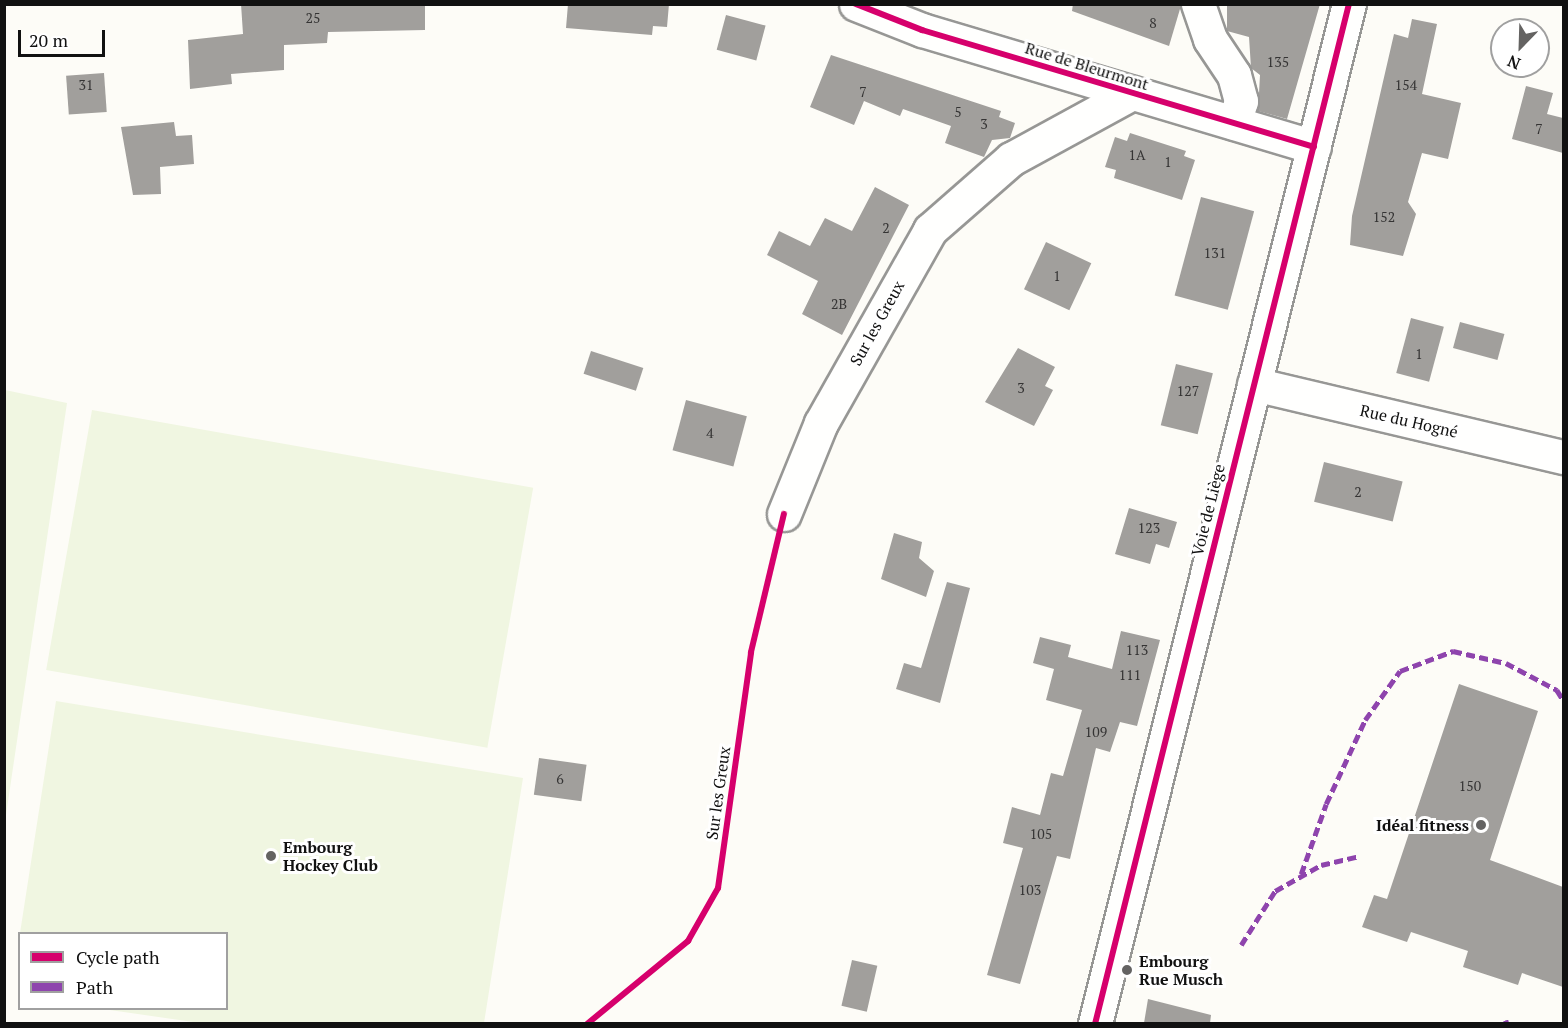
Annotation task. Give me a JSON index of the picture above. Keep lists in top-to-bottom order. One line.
{"streets":{"street":["Rue de Bleurmont","Sur les Greux","Rue du Hogné","Voie de Liège"]},"crossings":[["Rue de Bleurmont","Sur les Greux"],["Rue de Bleurmont","Voie de Liège"],["Rue du Hogné","Voie de Liège"]],"places":["Idéal fitness","Embourg Hockey Club","Embourg Rue Musch"],"house_numbers":["25","8","135","31","154","7","5","3","7","1A","1","152","2","131","1","2B","1","3","127","4","2","123","113","111","109","6","150","105","103"],"legend":["Cycle path","Path"],"scale_bar":"20 m","north":"bottom left"}
